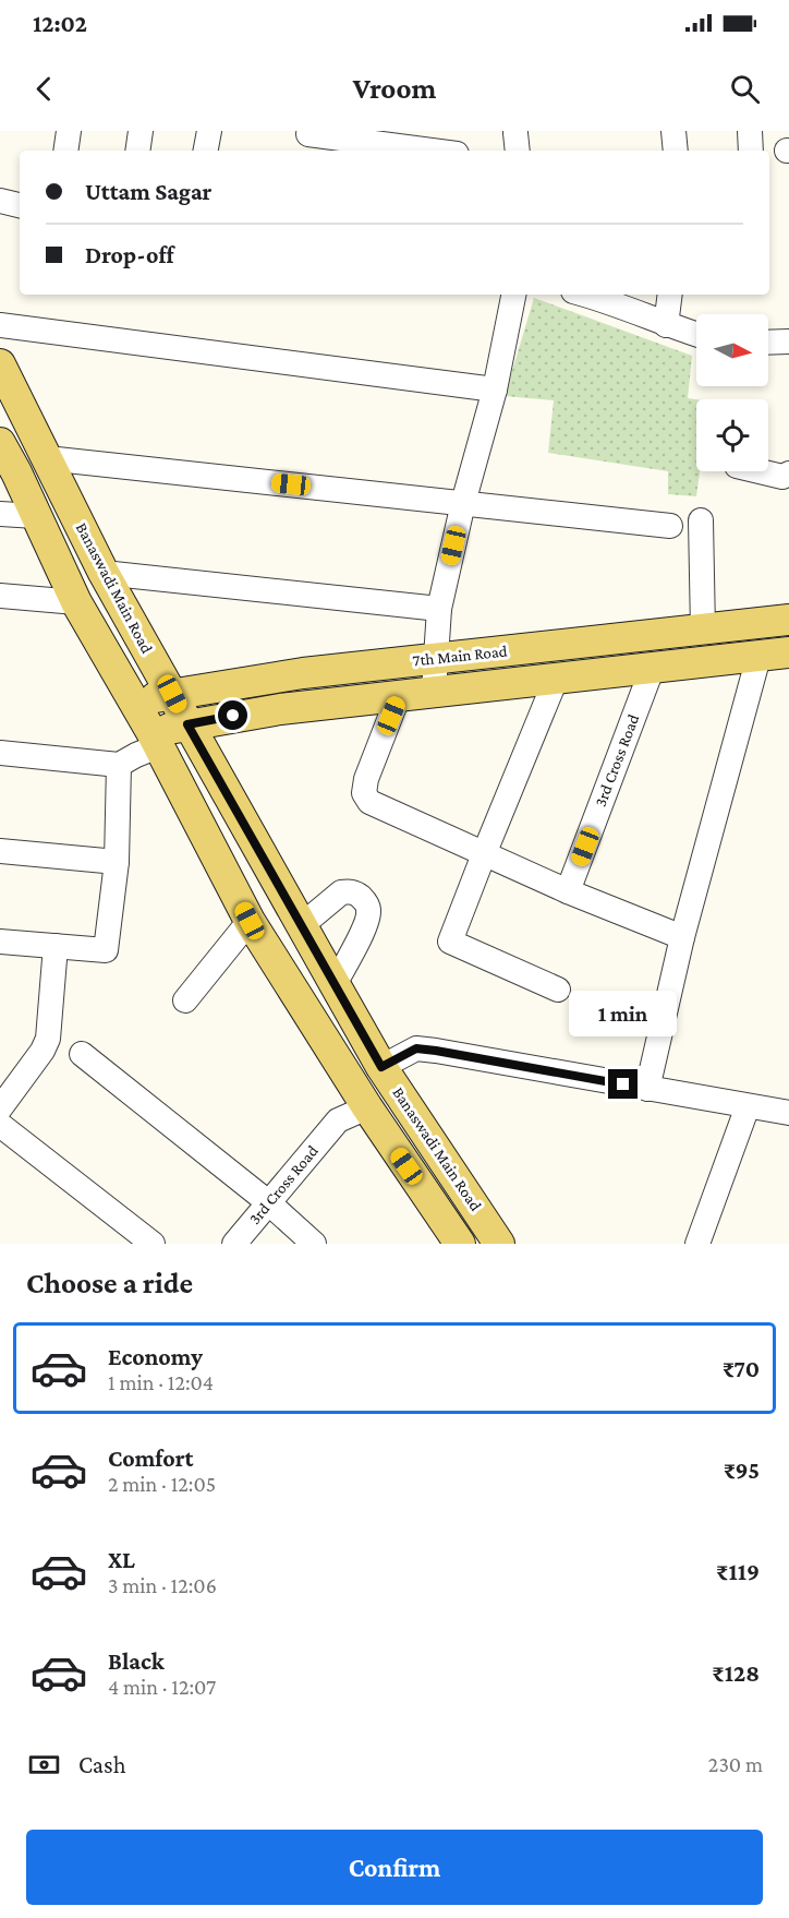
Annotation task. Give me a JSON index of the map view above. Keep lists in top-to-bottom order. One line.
{"streets":{"main road":["Banaswadi Main Road","7th Main Road"],"street":["3rd Cross Road"]},"crossings":[["Banaswadi Main Road","7th Main Road"],["Banaswadi Main Road","3rd Cross Road"],["7th Main Road","3rd Cross Road"]],"north":"right","page":{"status":"12:02","header":"Vroom","banner":["Uttam Sagar","Drop-off"],"bubble":"1 min","heading":"Choose a ride","list":[{"name":"Economy","note":"1 min · 12:04","value":"₹70"},{"name":"Comfort","note":"2 min · 12:05","value":"₹95"},{"name":"XL","note":"3 min · 12:06","value":"₹119"},{"name":"Black","note":"4 min · 12:07","value":"₹128"}],"pay":["Cash","230 m"],"buttons":"Confirm"}}
